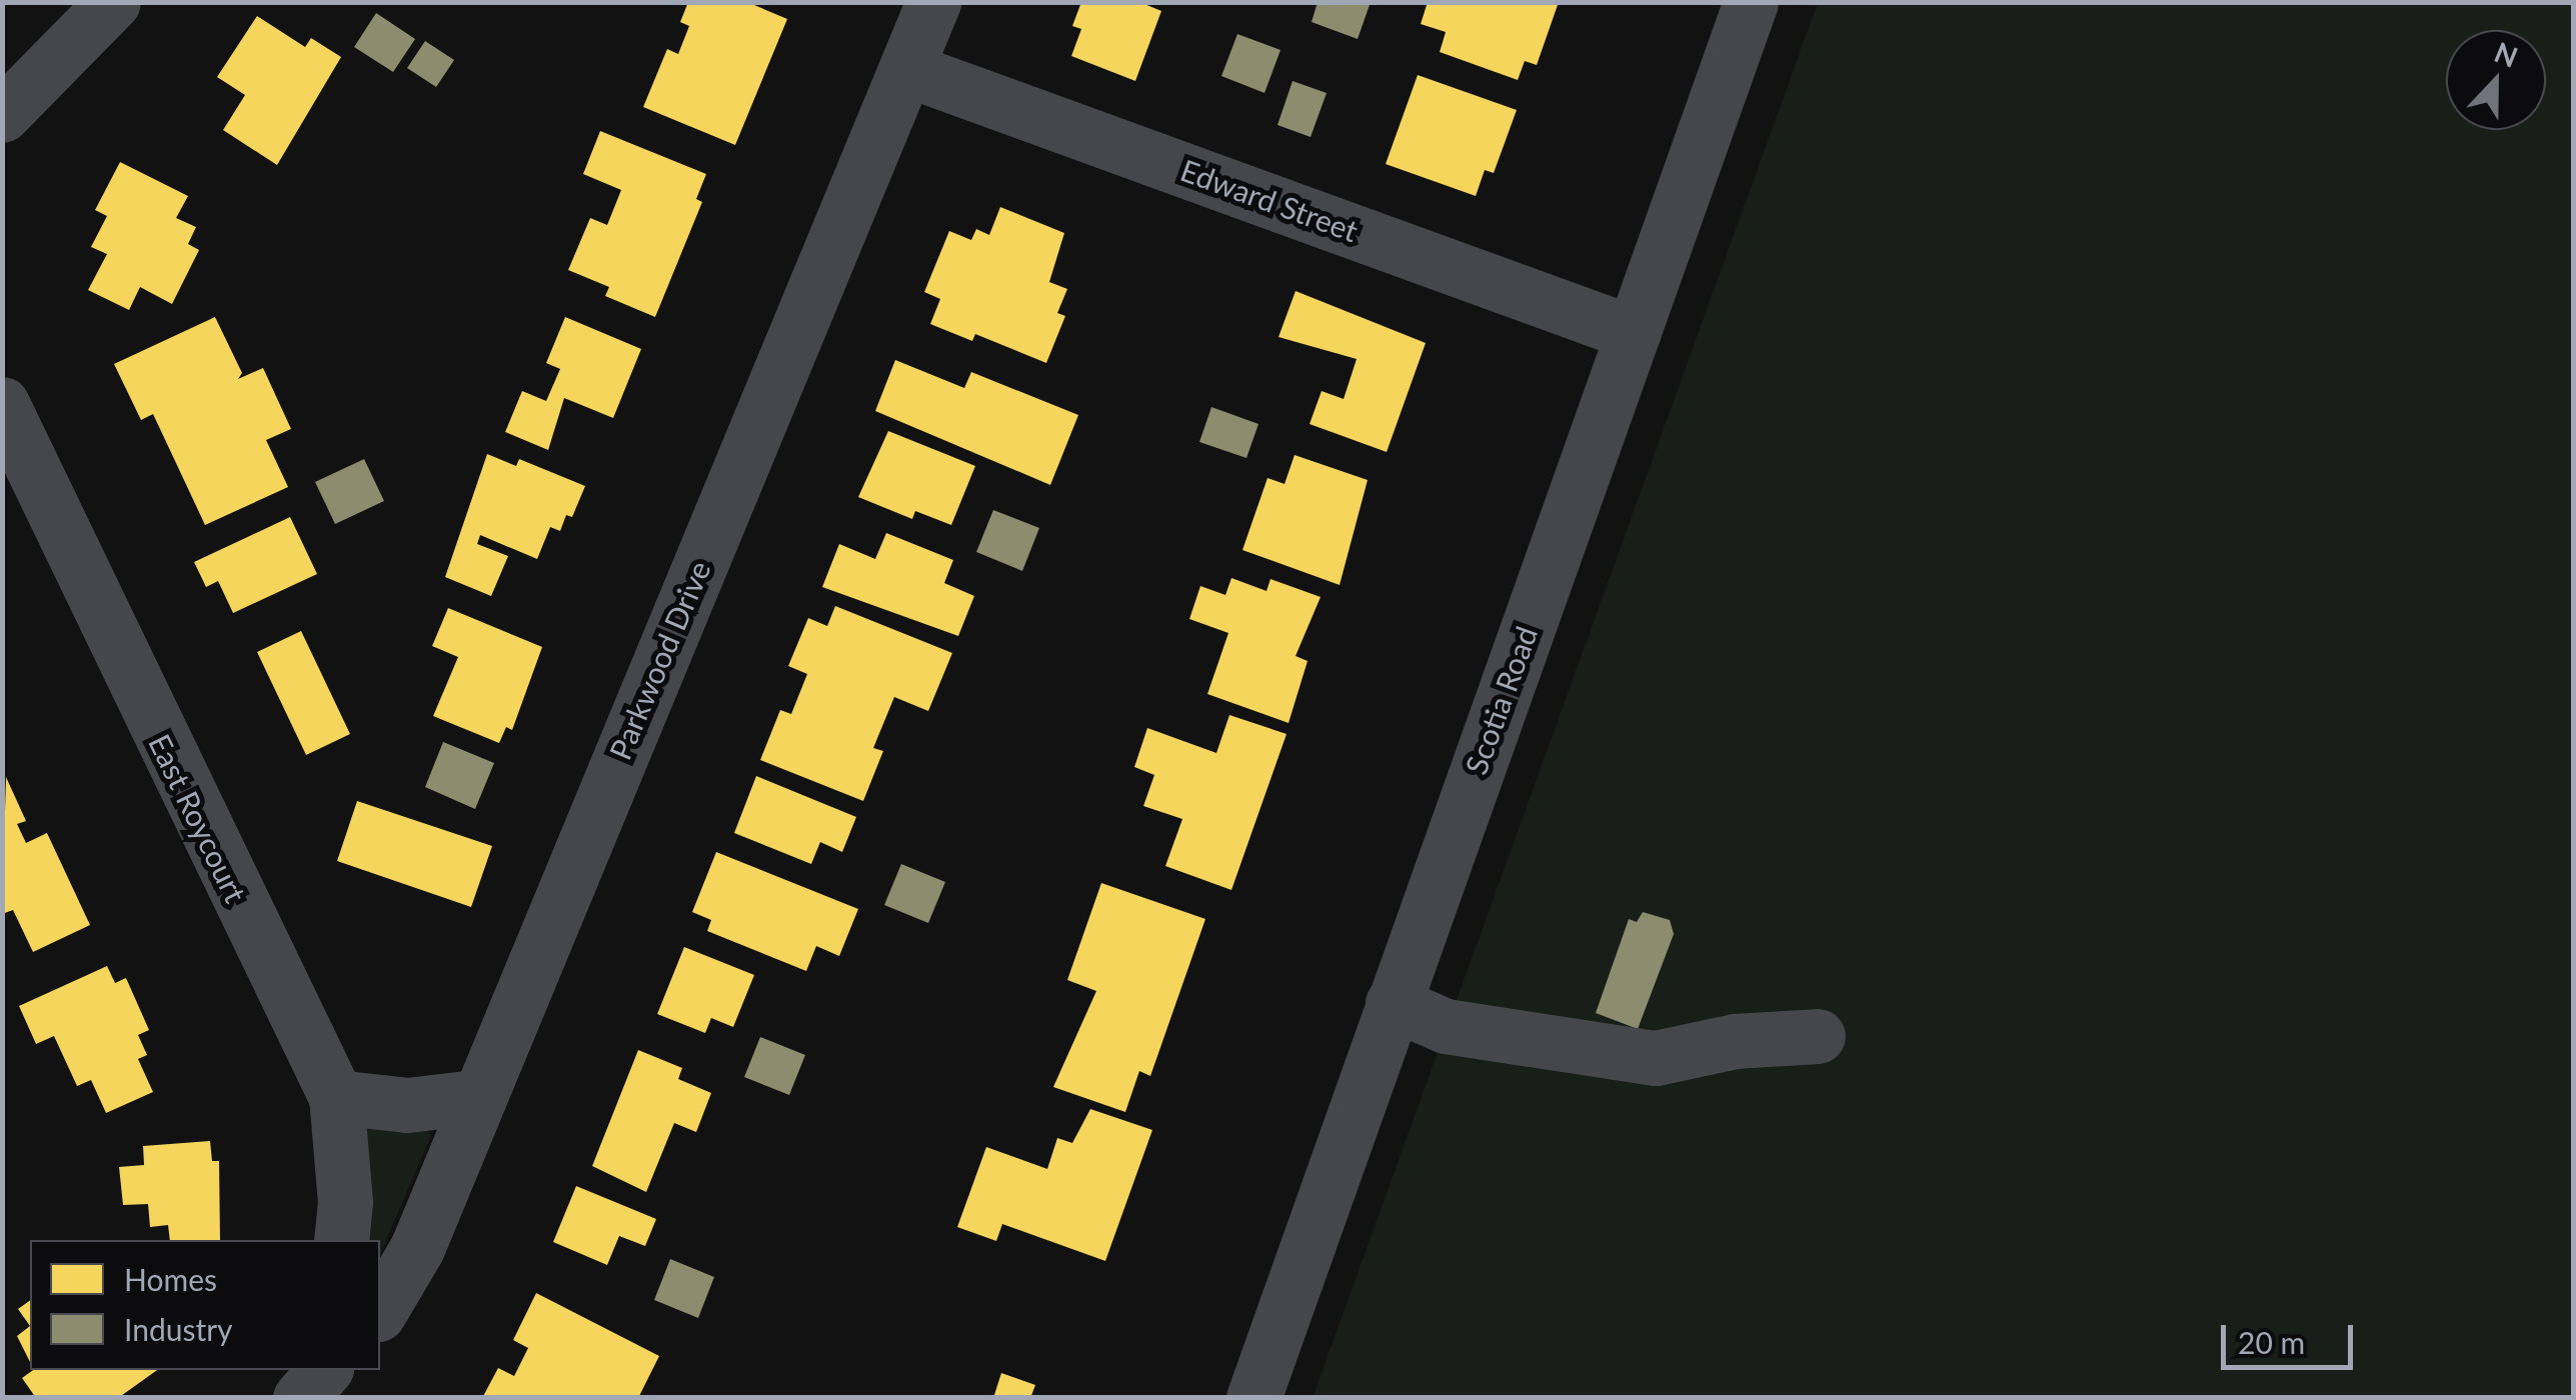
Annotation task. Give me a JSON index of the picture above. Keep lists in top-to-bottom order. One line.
{"streets":{"street":["Edward Street","Parkwood Drive","Scotia Road","East Roycourt"]},"crossings":[["Edward Street","Parkwood Drive"],["Edward Street","Scotia Road"]],"legend":["Homes","Industry"],"scale_bar":"20 m","north":"top"}
